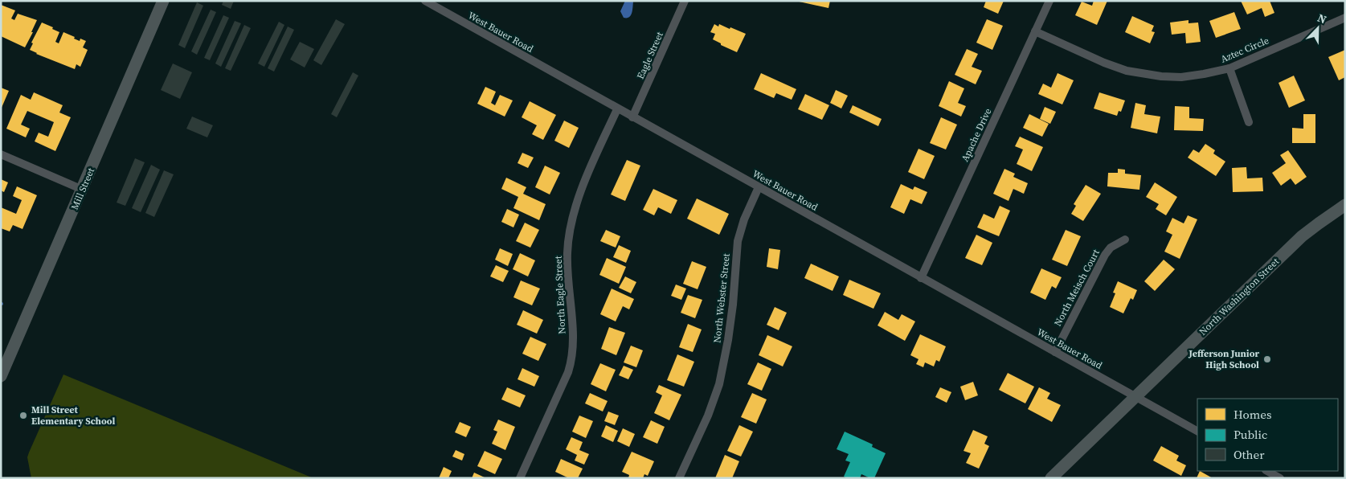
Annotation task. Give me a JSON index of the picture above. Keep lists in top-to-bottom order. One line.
{"streets":{"main road":["Mill Street","North Washington Street"],"street":["West Bauer Road","Aztec Circle","Eagle Street","Apache Drive","North Meisch Court","North Eagle Street","North Webster Street"]},"crossings":[["West Bauer Road","Eagle Street"],["West Bauer Road","Apache Drive"],["West Bauer Road","North Meisch Court"],["West Bauer Road","North Eagle Street"],["West Bauer Road","North Washington Street"],["West Bauer Road","North Webster Street"],["Aztec Circle","Apache Drive"]],"places":["Jefferson Junior High School","Mill Street Elementary School"],"legend":["Homes","Public","Other"],"north":"top right"}
